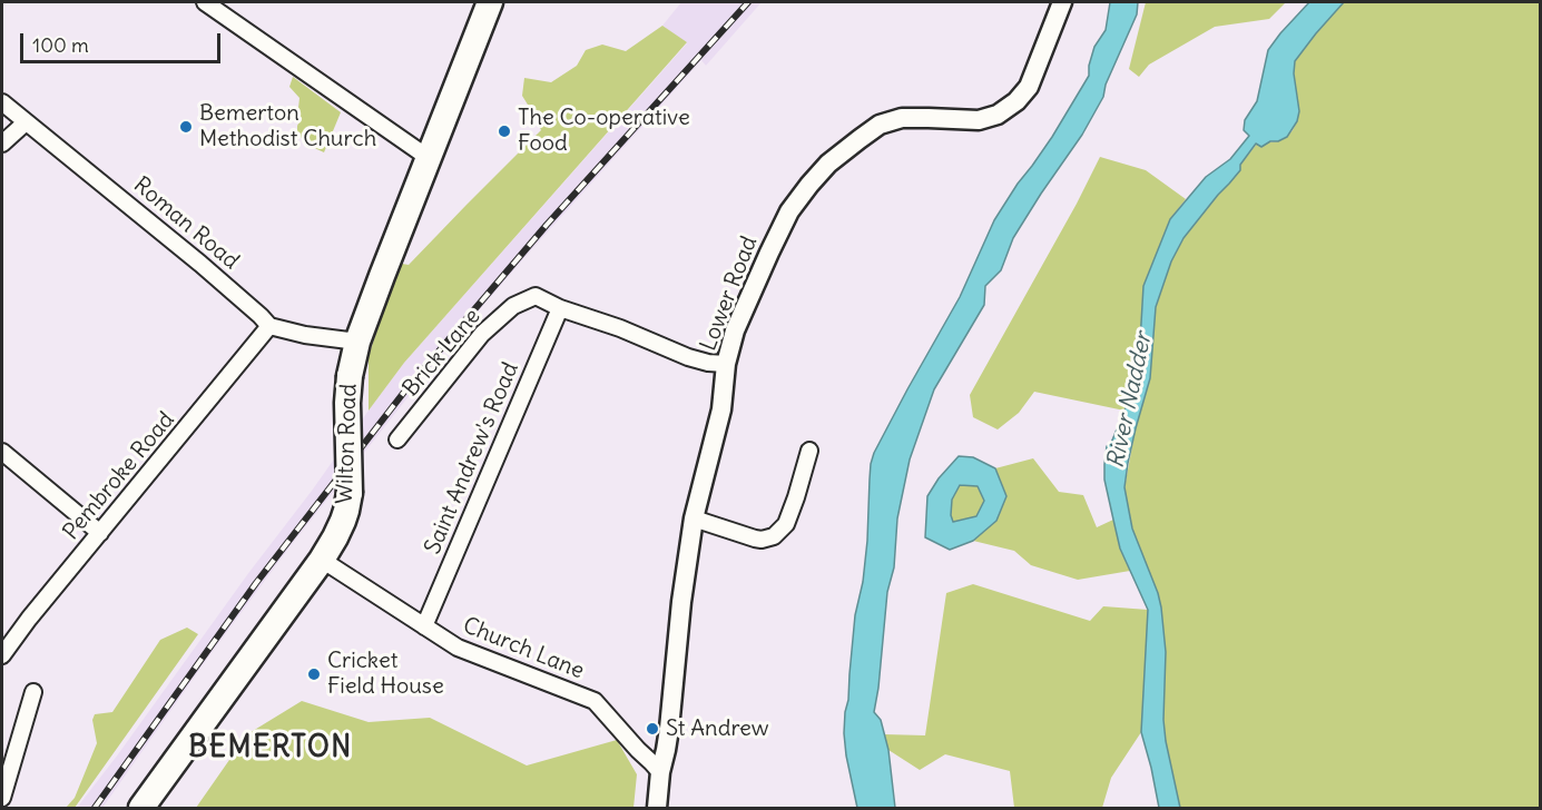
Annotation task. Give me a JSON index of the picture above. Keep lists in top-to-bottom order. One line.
{"streets":{"highway":["Wilton Road"],"street":["Roman Road","Lower Road","Brick Lane","Saint Andrew's Road","Pembroke Road","Church Lane"]},"crossings":[["Roman Road","Wilton Road"],["Roman Road","Pembroke Road"],["Lower Road","Church Lane"],["Brick Lane","Saint Andrew's Road"],["Wilton Road","Church Lane"],["Saint Andrew's Road","Church Lane"]],"districts":["BEMERTON"],"water":["River Nadder"],"places":["Bemerton Methodist Church","The Co-operative Food","Cricket Field House","St Andrew"],"scale_bar":"100 m"}
